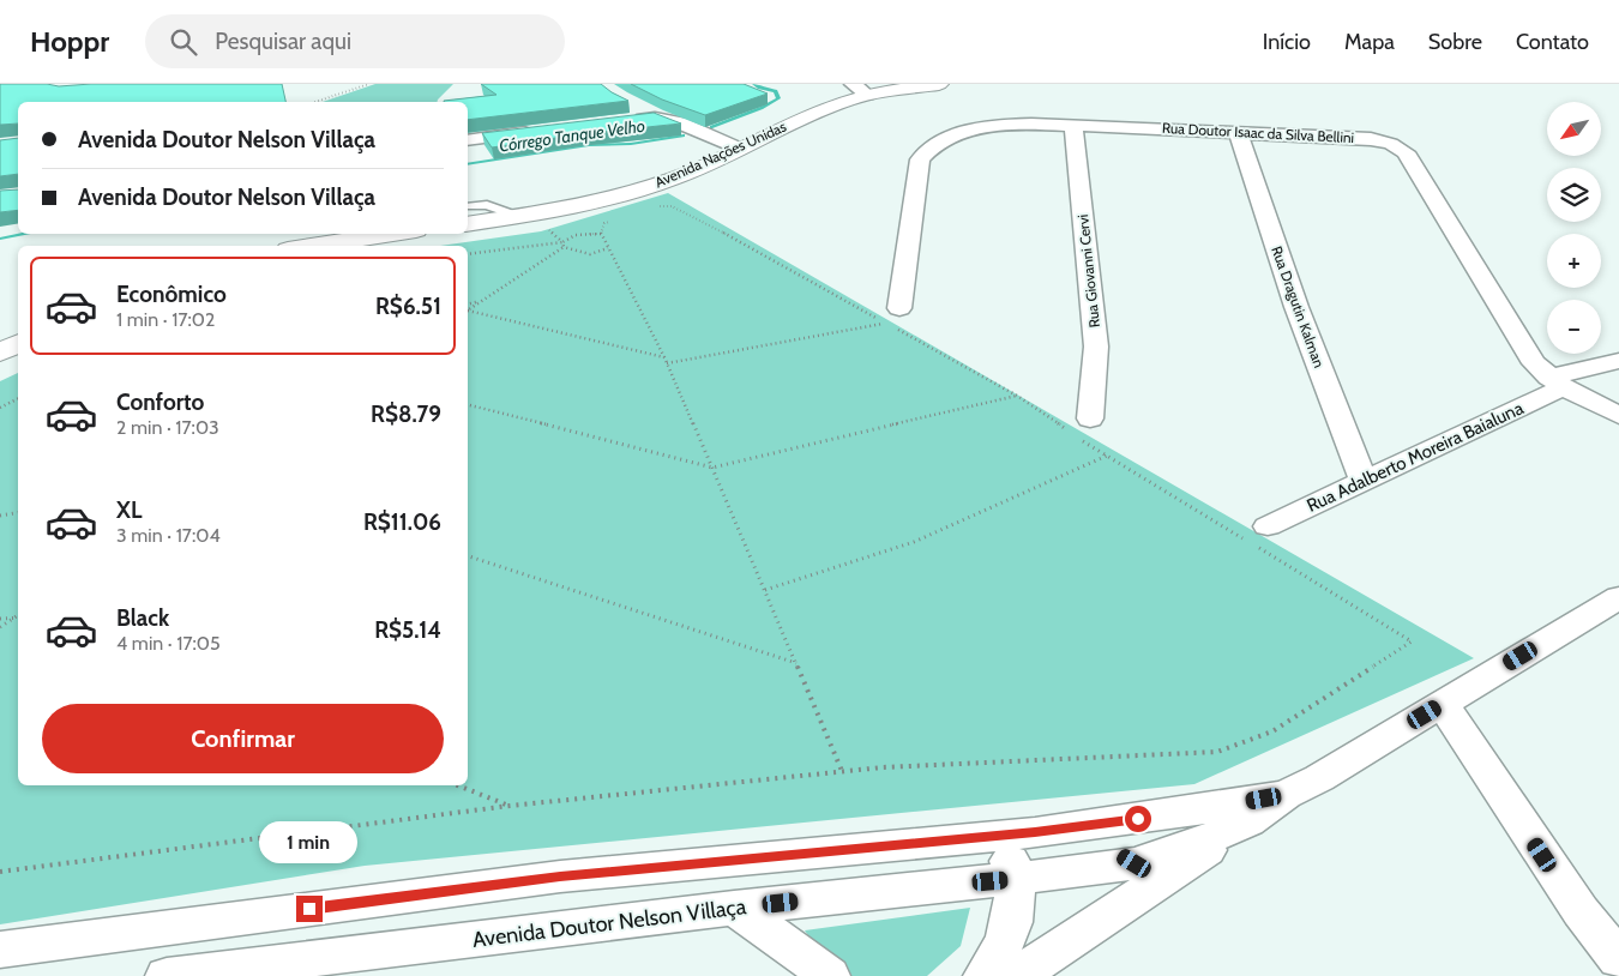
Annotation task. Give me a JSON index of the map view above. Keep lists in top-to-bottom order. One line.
{"streets":{"street":["Rua Doutor Isaac da Silva Bellini","Avenida Nações Unidas","Rua Giovanni Cervi","Rua Dragutin Kalman","Rua Adalberto Moreira Baialuna","Avenida Doutor Nelson Villaça"]},"crossings":[["Rua Doutor Isaac da Silva Bellini","Rua Giovanni Cervi"],["Rua Doutor Isaac da Silva Bellini","Rua Dragutin Kalman"],["Rua Doutor Isaac da Silva Bellini","Rua Adalberto Moreira Baialuna"],["Rua Dragutin Kalman","Rua Adalberto Moreira Baialuna"]],"water":["Córrego Tanque Velho"],"north":"bottom left","page":{"header":"Hoppr","search":"Pesquisar aqui","nav":["Início","Mapa","Sobre","Contato"],"map_buttons":["+","−"],"banner":["Avenida Doutor Nelson Villaça","Avenida Doutor Nelson Villaça"],"list":[{"name":"Econômico","note":"1 min · 17:02","value":"R$6.51"},{"name":"Conforto","note":"2 min · 17:03","value":"R$8.79"},{"name":"XL","note":"3 min · 17:04","value":"R$11.06"},{"name":"Black","note":"4 min · 17:05","value":"R$5.14"}],"buttons":"Confirmar","bubble":"1 min"}}
